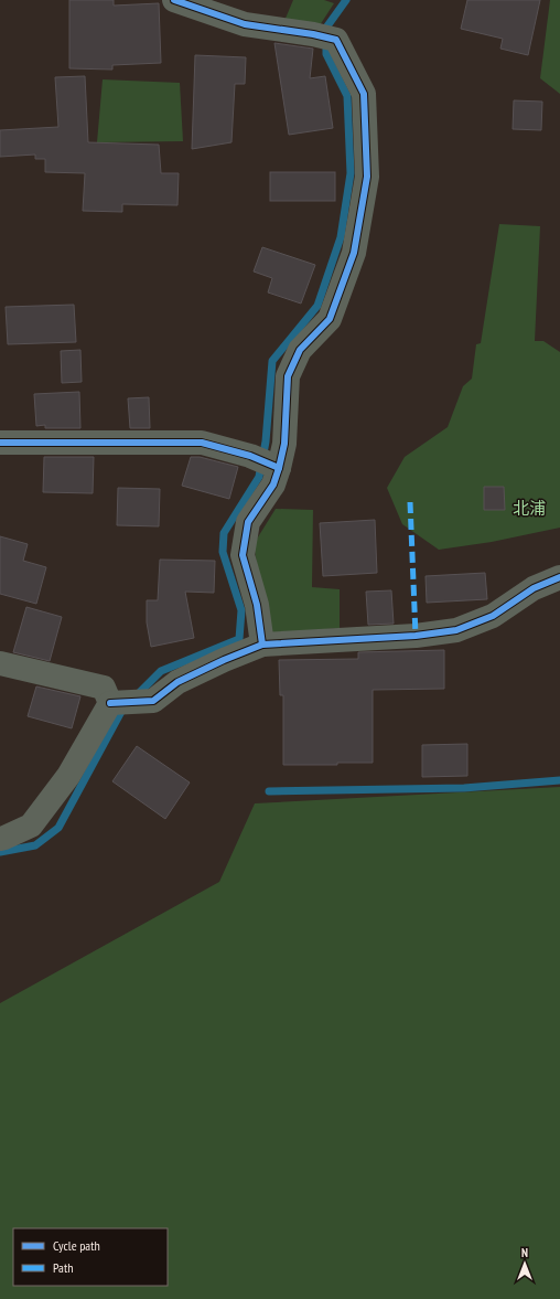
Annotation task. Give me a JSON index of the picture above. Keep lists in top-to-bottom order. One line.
{"districts":["北浦"],"legend":["Cycle path","Path"],"north":"top"}
